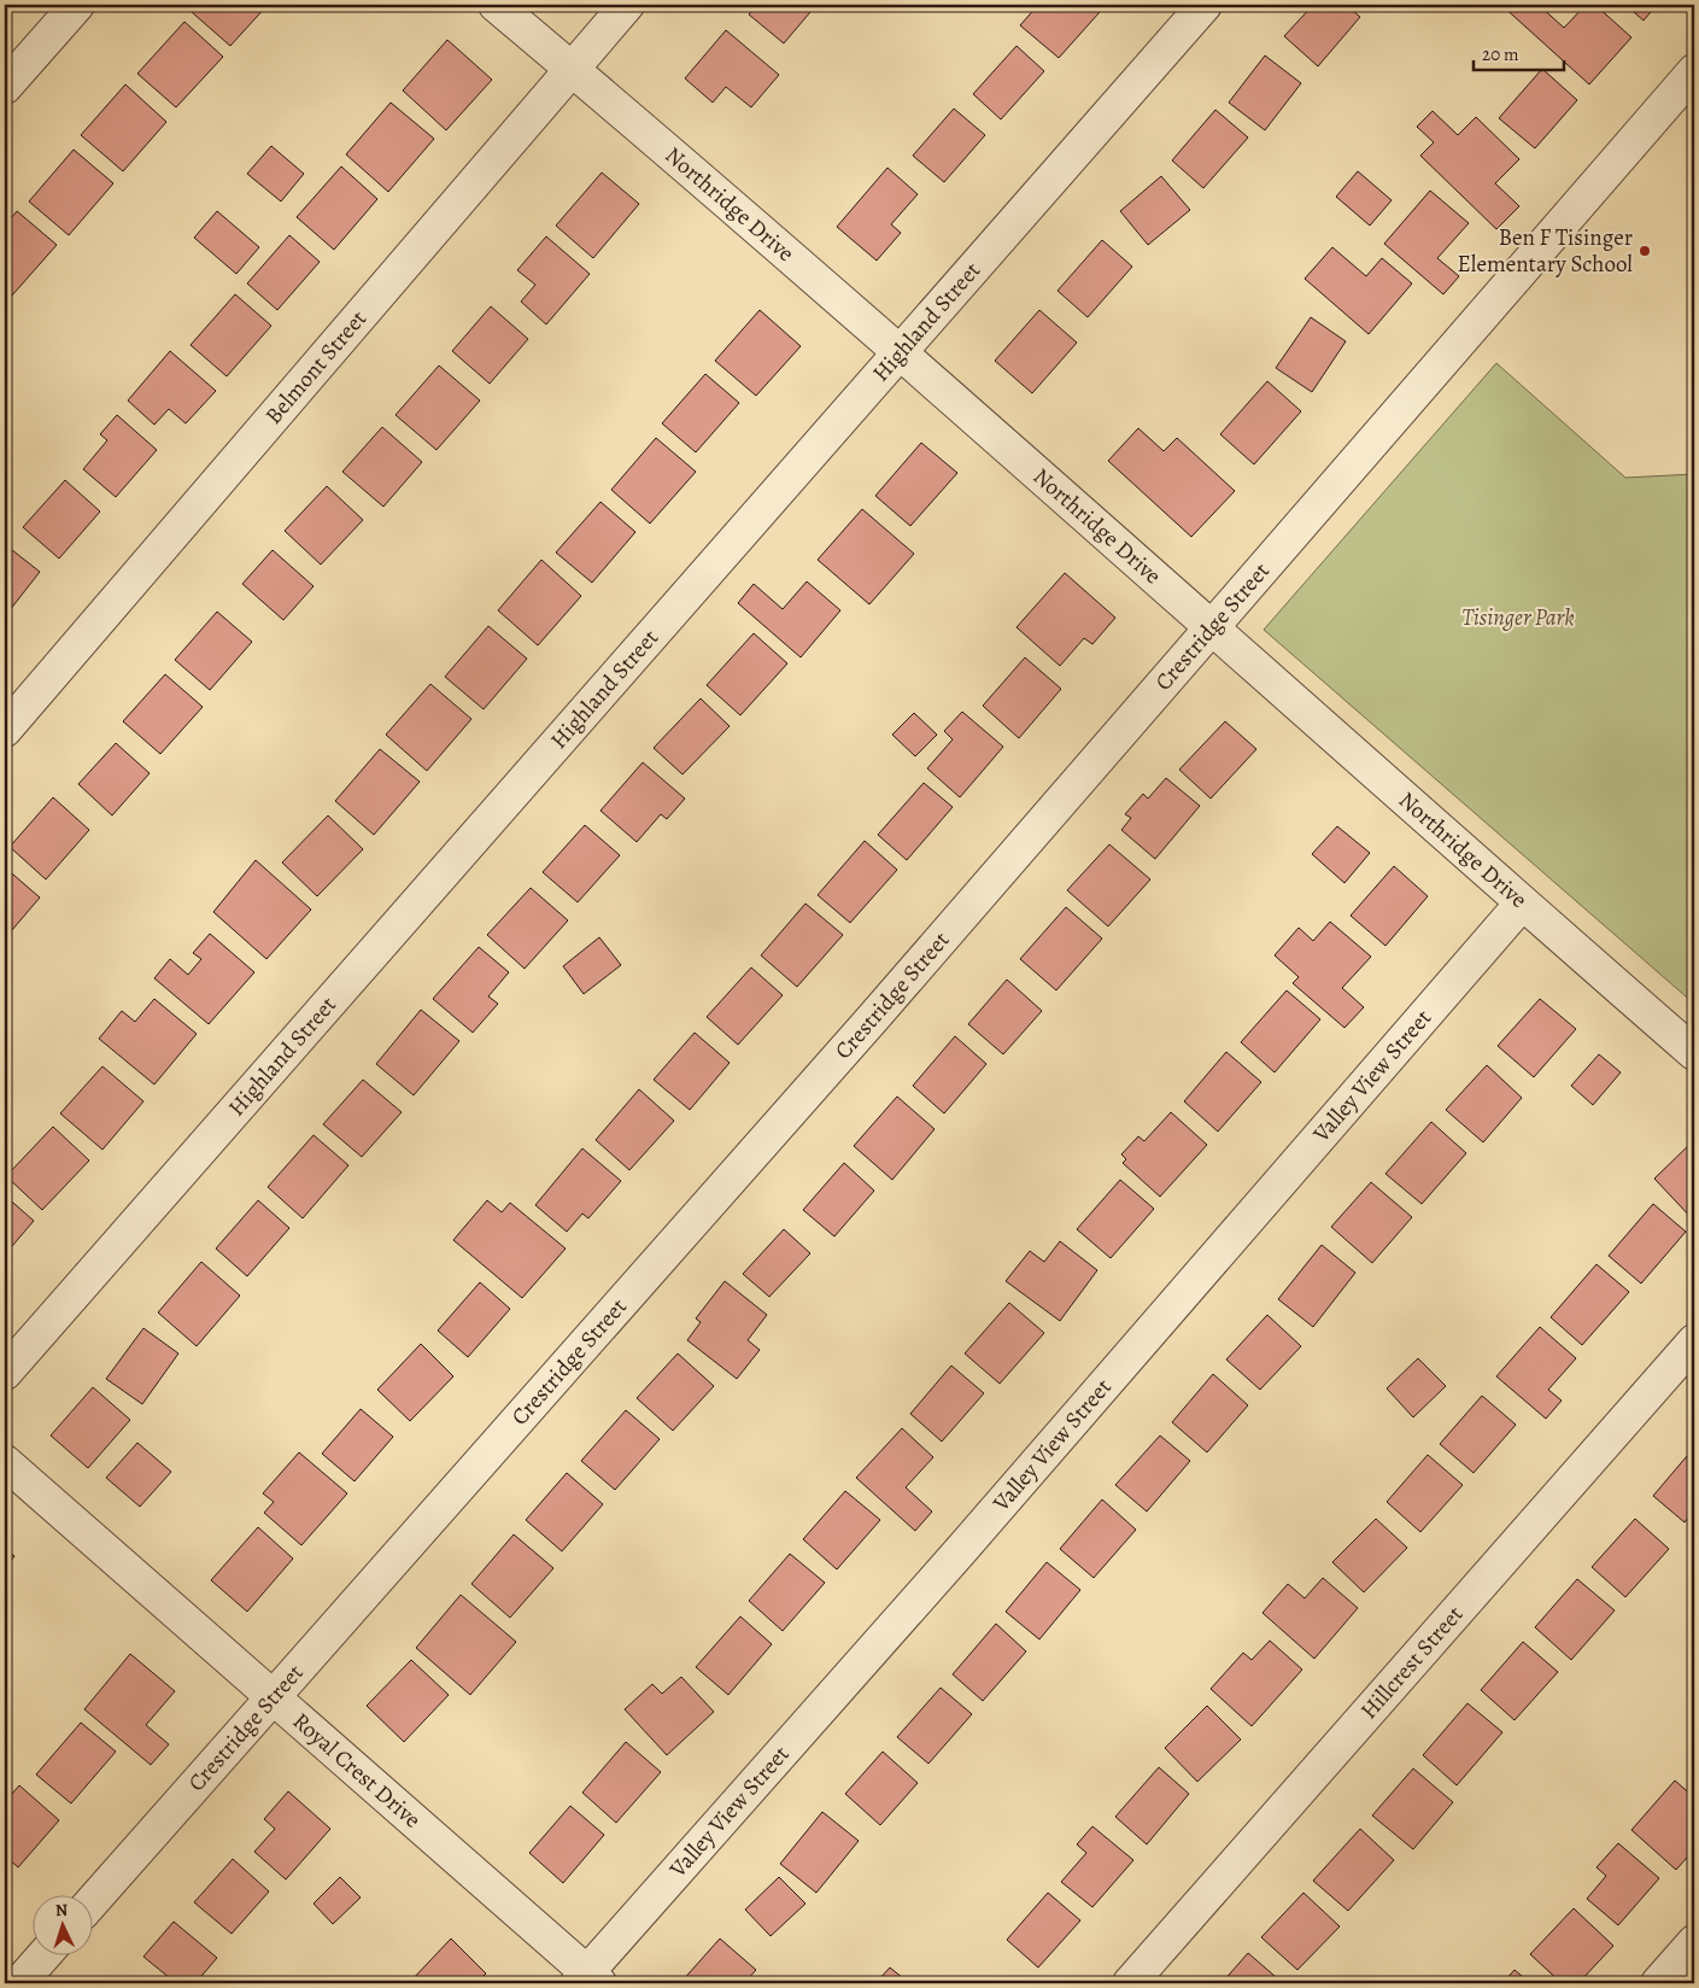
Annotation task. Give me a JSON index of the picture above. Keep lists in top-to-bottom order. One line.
{"streets":{"street":["Northridge Drive","Highland Street","Belmont Street","Crestridge Street","Valley View Street","Hillcrest Street","Royal Crest Drive"]},"crossings":[["Northridge Drive","Highland Street"],["Northridge Drive","Belmont Street"],["Northridge Drive","Crestridge Street"],["Northridge Drive","Valley View Street"],["Crestridge Street","Royal Crest Drive"],["Valley View Street","Royal Crest Drive"]],"parks":["Tisinger Park"],"places":["Ben F Tisinger Elementary School"],"scale_bar":"20 m","north":"top"}
